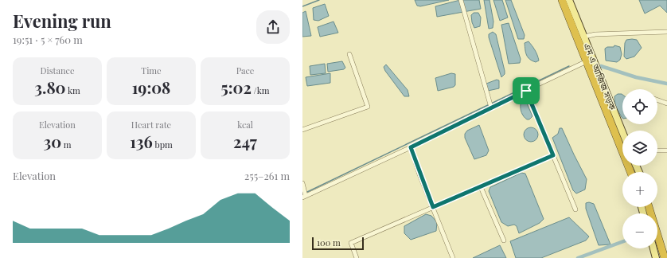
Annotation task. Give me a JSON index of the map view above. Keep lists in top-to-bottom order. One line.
{"streets":{"main road":["এম এ আজিজ সড়ক"]},"scale_bar":"100 m","page":{"heading":["Evening run","19:51 · 5 × 760 m"],"stats":[["Distance","3.80 km"],["Time","19:08"],["Pace","5:02 /km"],["Elevation","30 m"],["Heart rate","136 bpm"],["kcal","247"]],"map_buttons":["+","−"],"chart":["Elevation","255–261 m"],"scale":"100 m"}}
